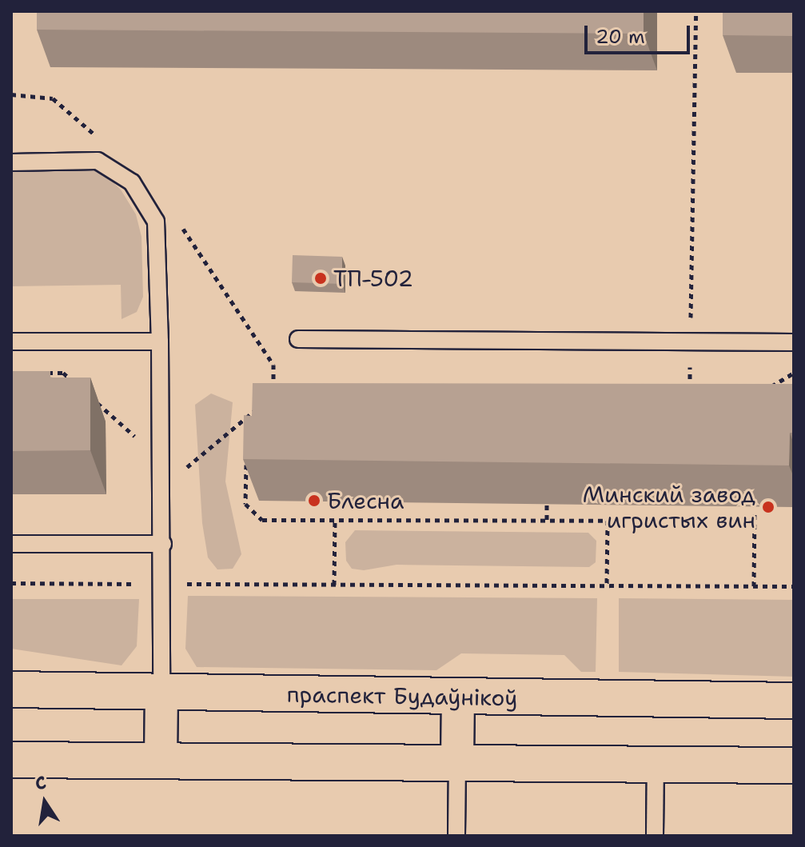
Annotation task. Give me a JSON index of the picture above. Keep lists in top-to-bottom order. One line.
{"streets":{"main road":["праспект Будаўнікоў"]},"places":["ТП-502","Блесна","Минский завод игристых вин"],"scale_bar":"20 m","north":"top"}
